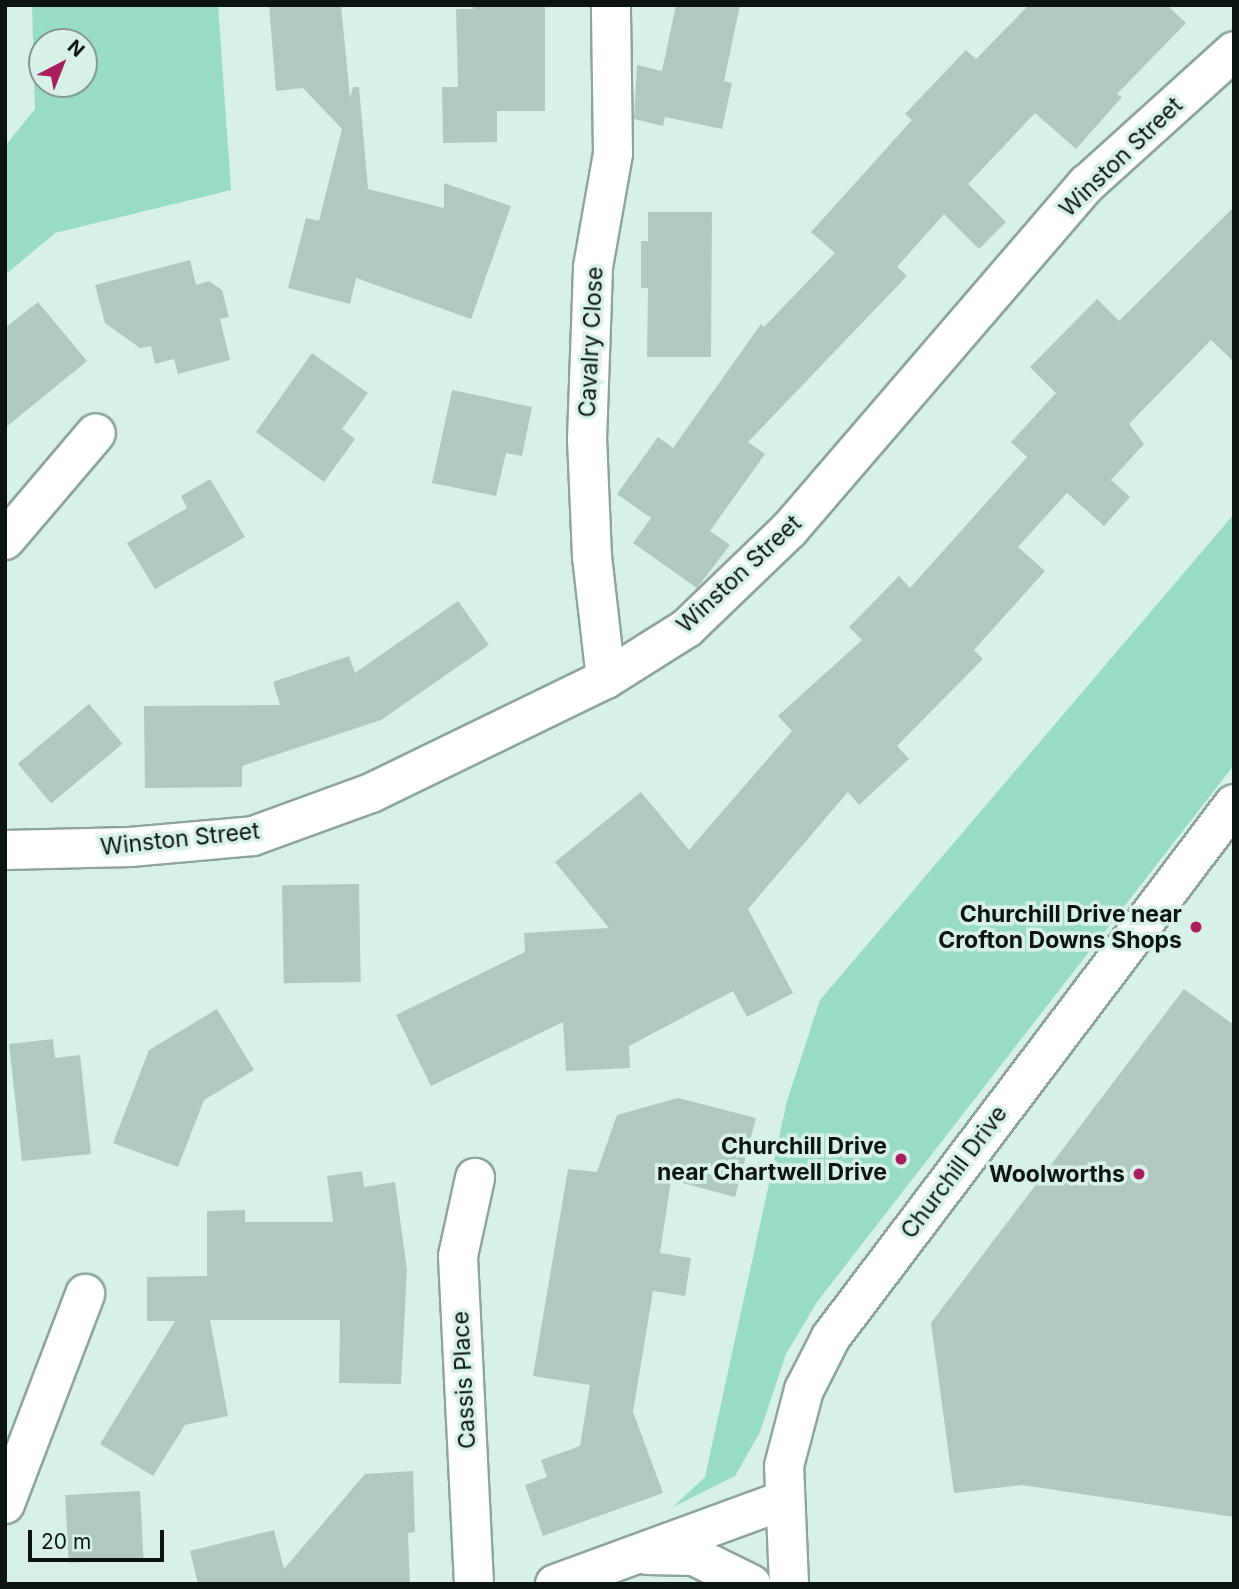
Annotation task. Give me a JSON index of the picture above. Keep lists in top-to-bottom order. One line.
{"streets":{"street":["Winston Street","Cavalry Close","Churchill Drive","Cassis Place"]},"crossings":[["Winston Street","Cavalry Close"]],"places":["Churchill Drive near Crofton Downs Shops","Churchill Drive near Chartwell Drive","Woolworths"],"scale_bar":"20 m","north":"top right"}
